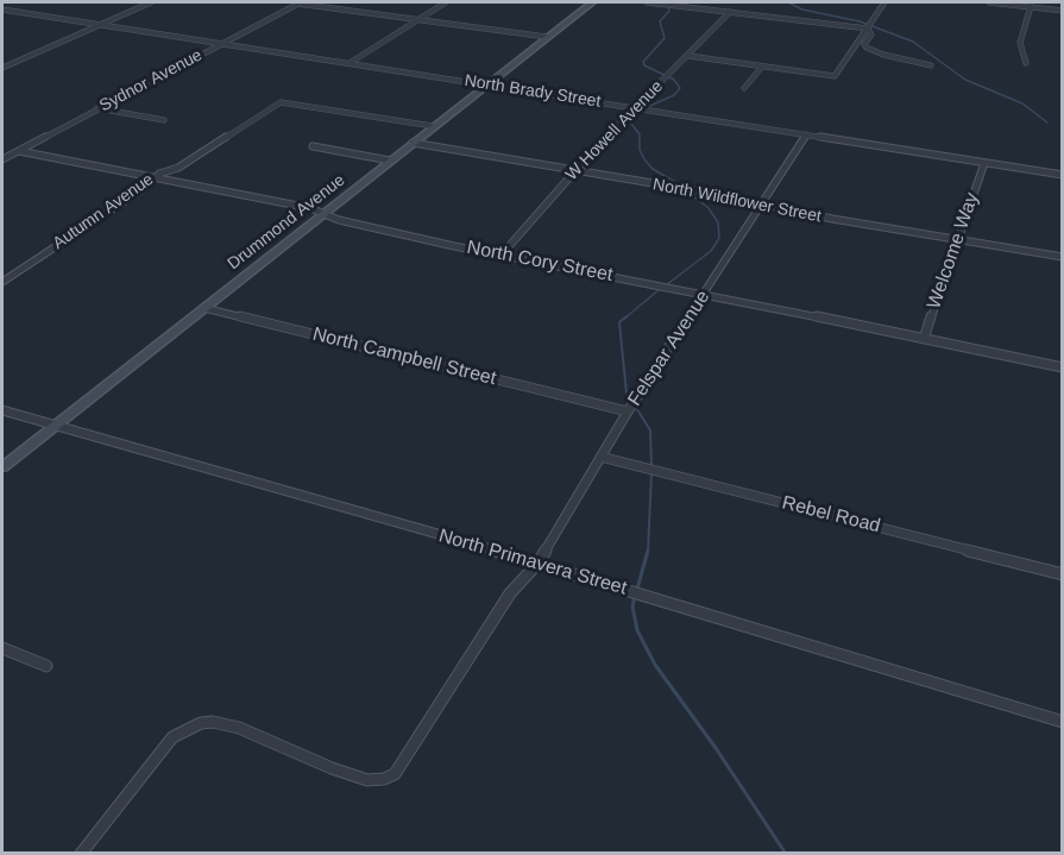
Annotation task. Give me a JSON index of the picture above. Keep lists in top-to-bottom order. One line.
{"streets":{"street":["Sydnor Avenue","North Brady Street","W Howell Avenue","North Wildflower Street","Autumn Avenue","Drummond Avenue","Welcome Way","North Cory Street","Felspar Avenue","North Campbell Street","Rebel Road","North Primavera Street"]},"crossings":[["Sydnor Avenue","North Brady Street"],["Sydnor Avenue","North Cory Street"],["North Brady Street","W Howell Avenue"],["North Brady Street","Drummond Avenue"],["North Brady Street","Welcome Way"],["North Brady Street","Felspar Avenue"],["W Howell Avenue","North Wildflower Street"],["W Howell Avenue","North Cory Street"],["North Wildflower Street","Drummond Avenue"],["North Wildflower Street","Welcome Way"],["North Wildflower Street","Felspar Avenue"],["Autumn Avenue","Drummond Avenue"],["Autumn Avenue","North Cory Street"],["Drummond Avenue","North Cory Street"],["Drummond Avenue","North Campbell Street"],["Drummond Avenue","North Primavera Street"],["Welcome Way","North Cory Street"],["North Cory Street","Felspar Avenue"],["Felspar Avenue","North Campbell Street"],["Felspar Avenue","Rebel Road"],["Felspar Avenue","North Primavera Street"]]}
